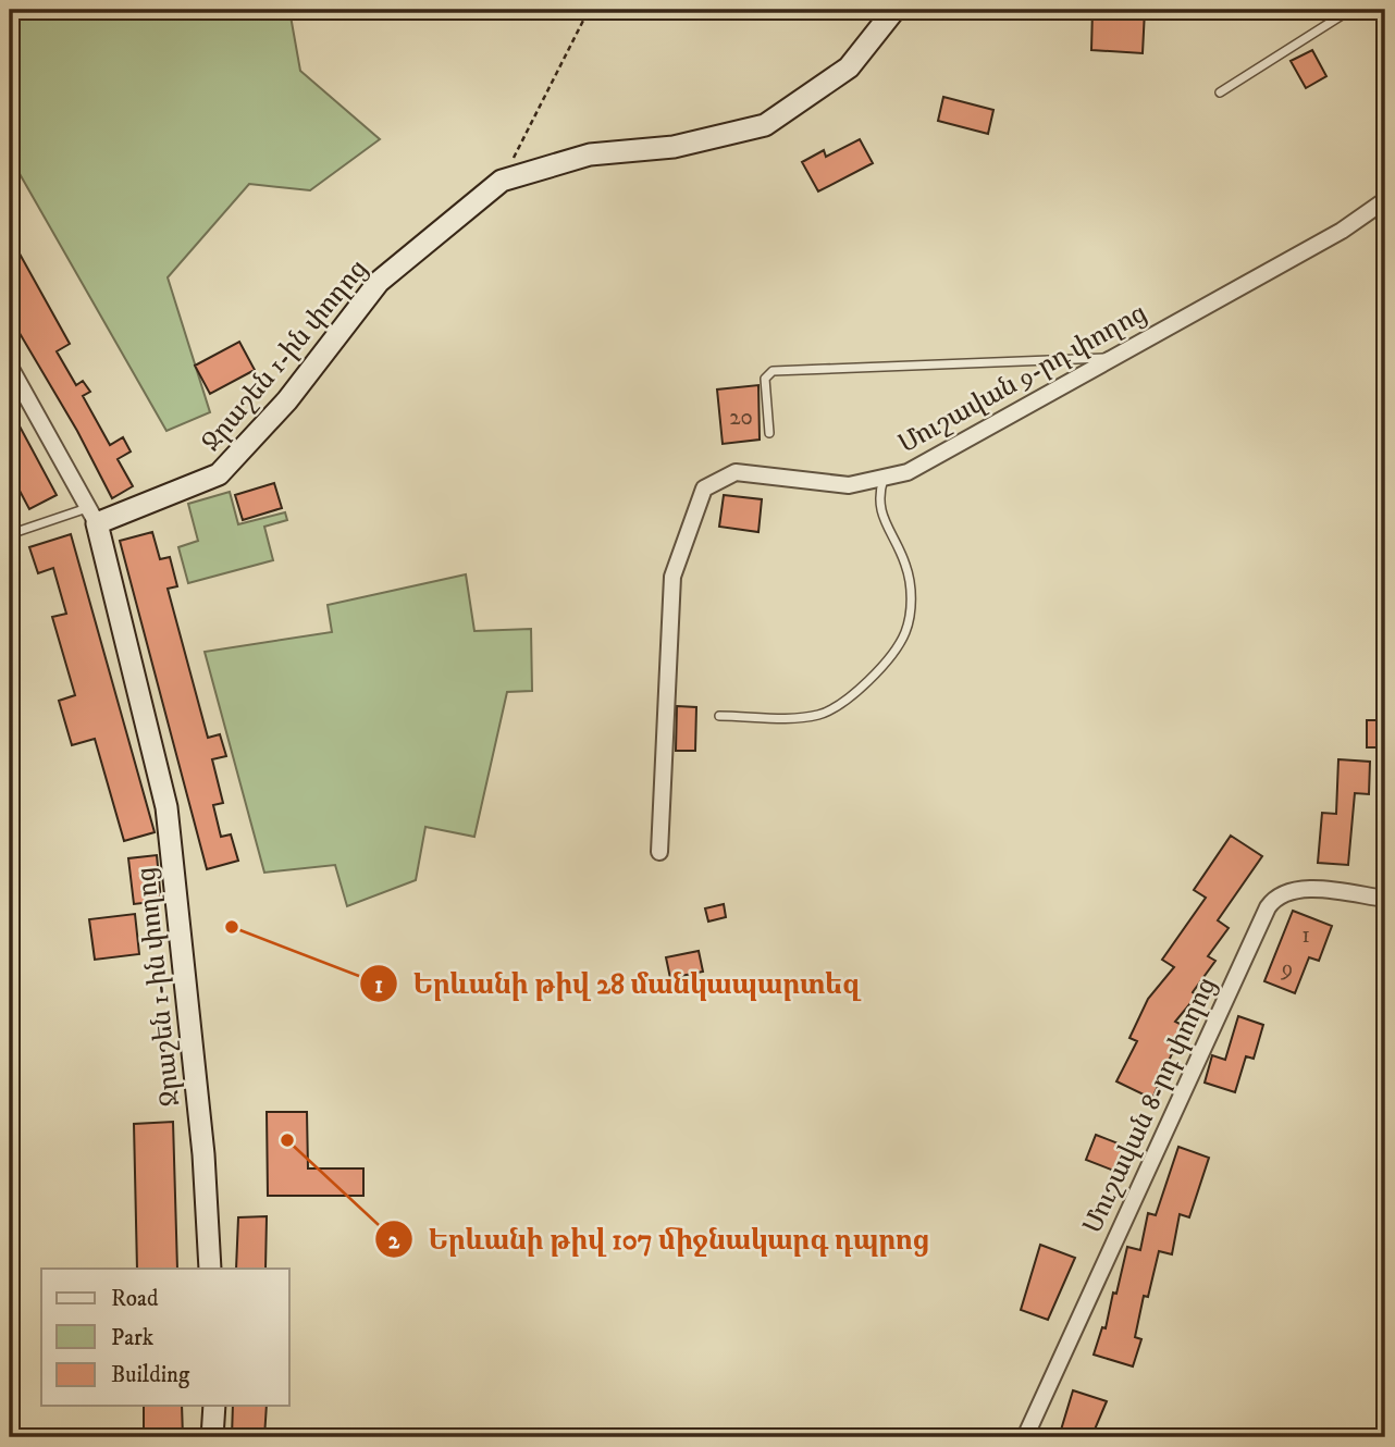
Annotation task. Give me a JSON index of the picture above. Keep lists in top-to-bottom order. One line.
{"streets":{"street":["Ջրաշեն 1-ին փողոց","Մուշավան 9-րդ փողոց","Մուշավան 8-րդ փողոց"]},"places":["Երևանի թիվ 28 մանկապարտեզ","Երևանի թիվ 107 միջնակարգ դպրոց"],"house_numbers":["20","1","9"],"legend":["Road","Park","Building"]}
